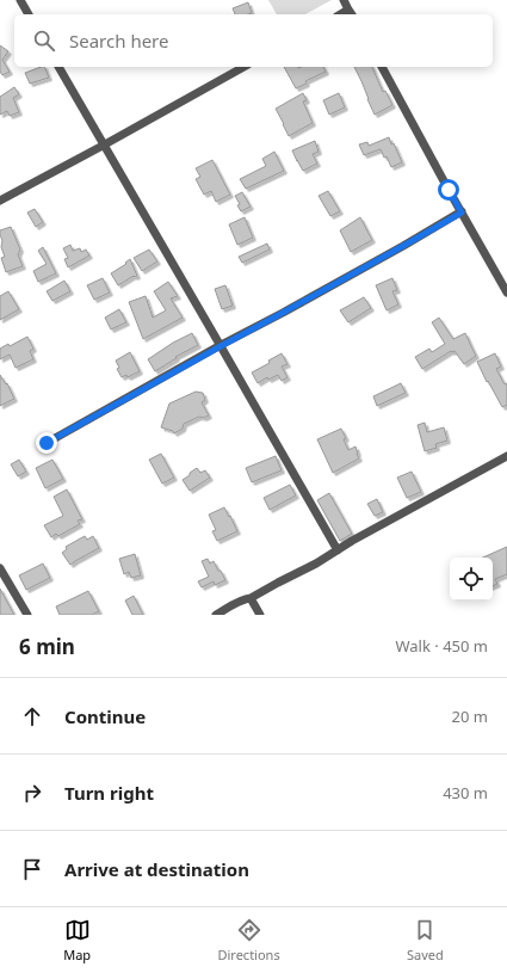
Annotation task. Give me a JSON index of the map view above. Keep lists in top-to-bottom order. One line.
{"page":{"search":"Search here","heading":["6 min","Walk · 450 m"],"list":[["Continue","20 m"],["Turn right","430 m"],"Arrive at destination"],"nav":["Map","Directions","Saved"]}}
